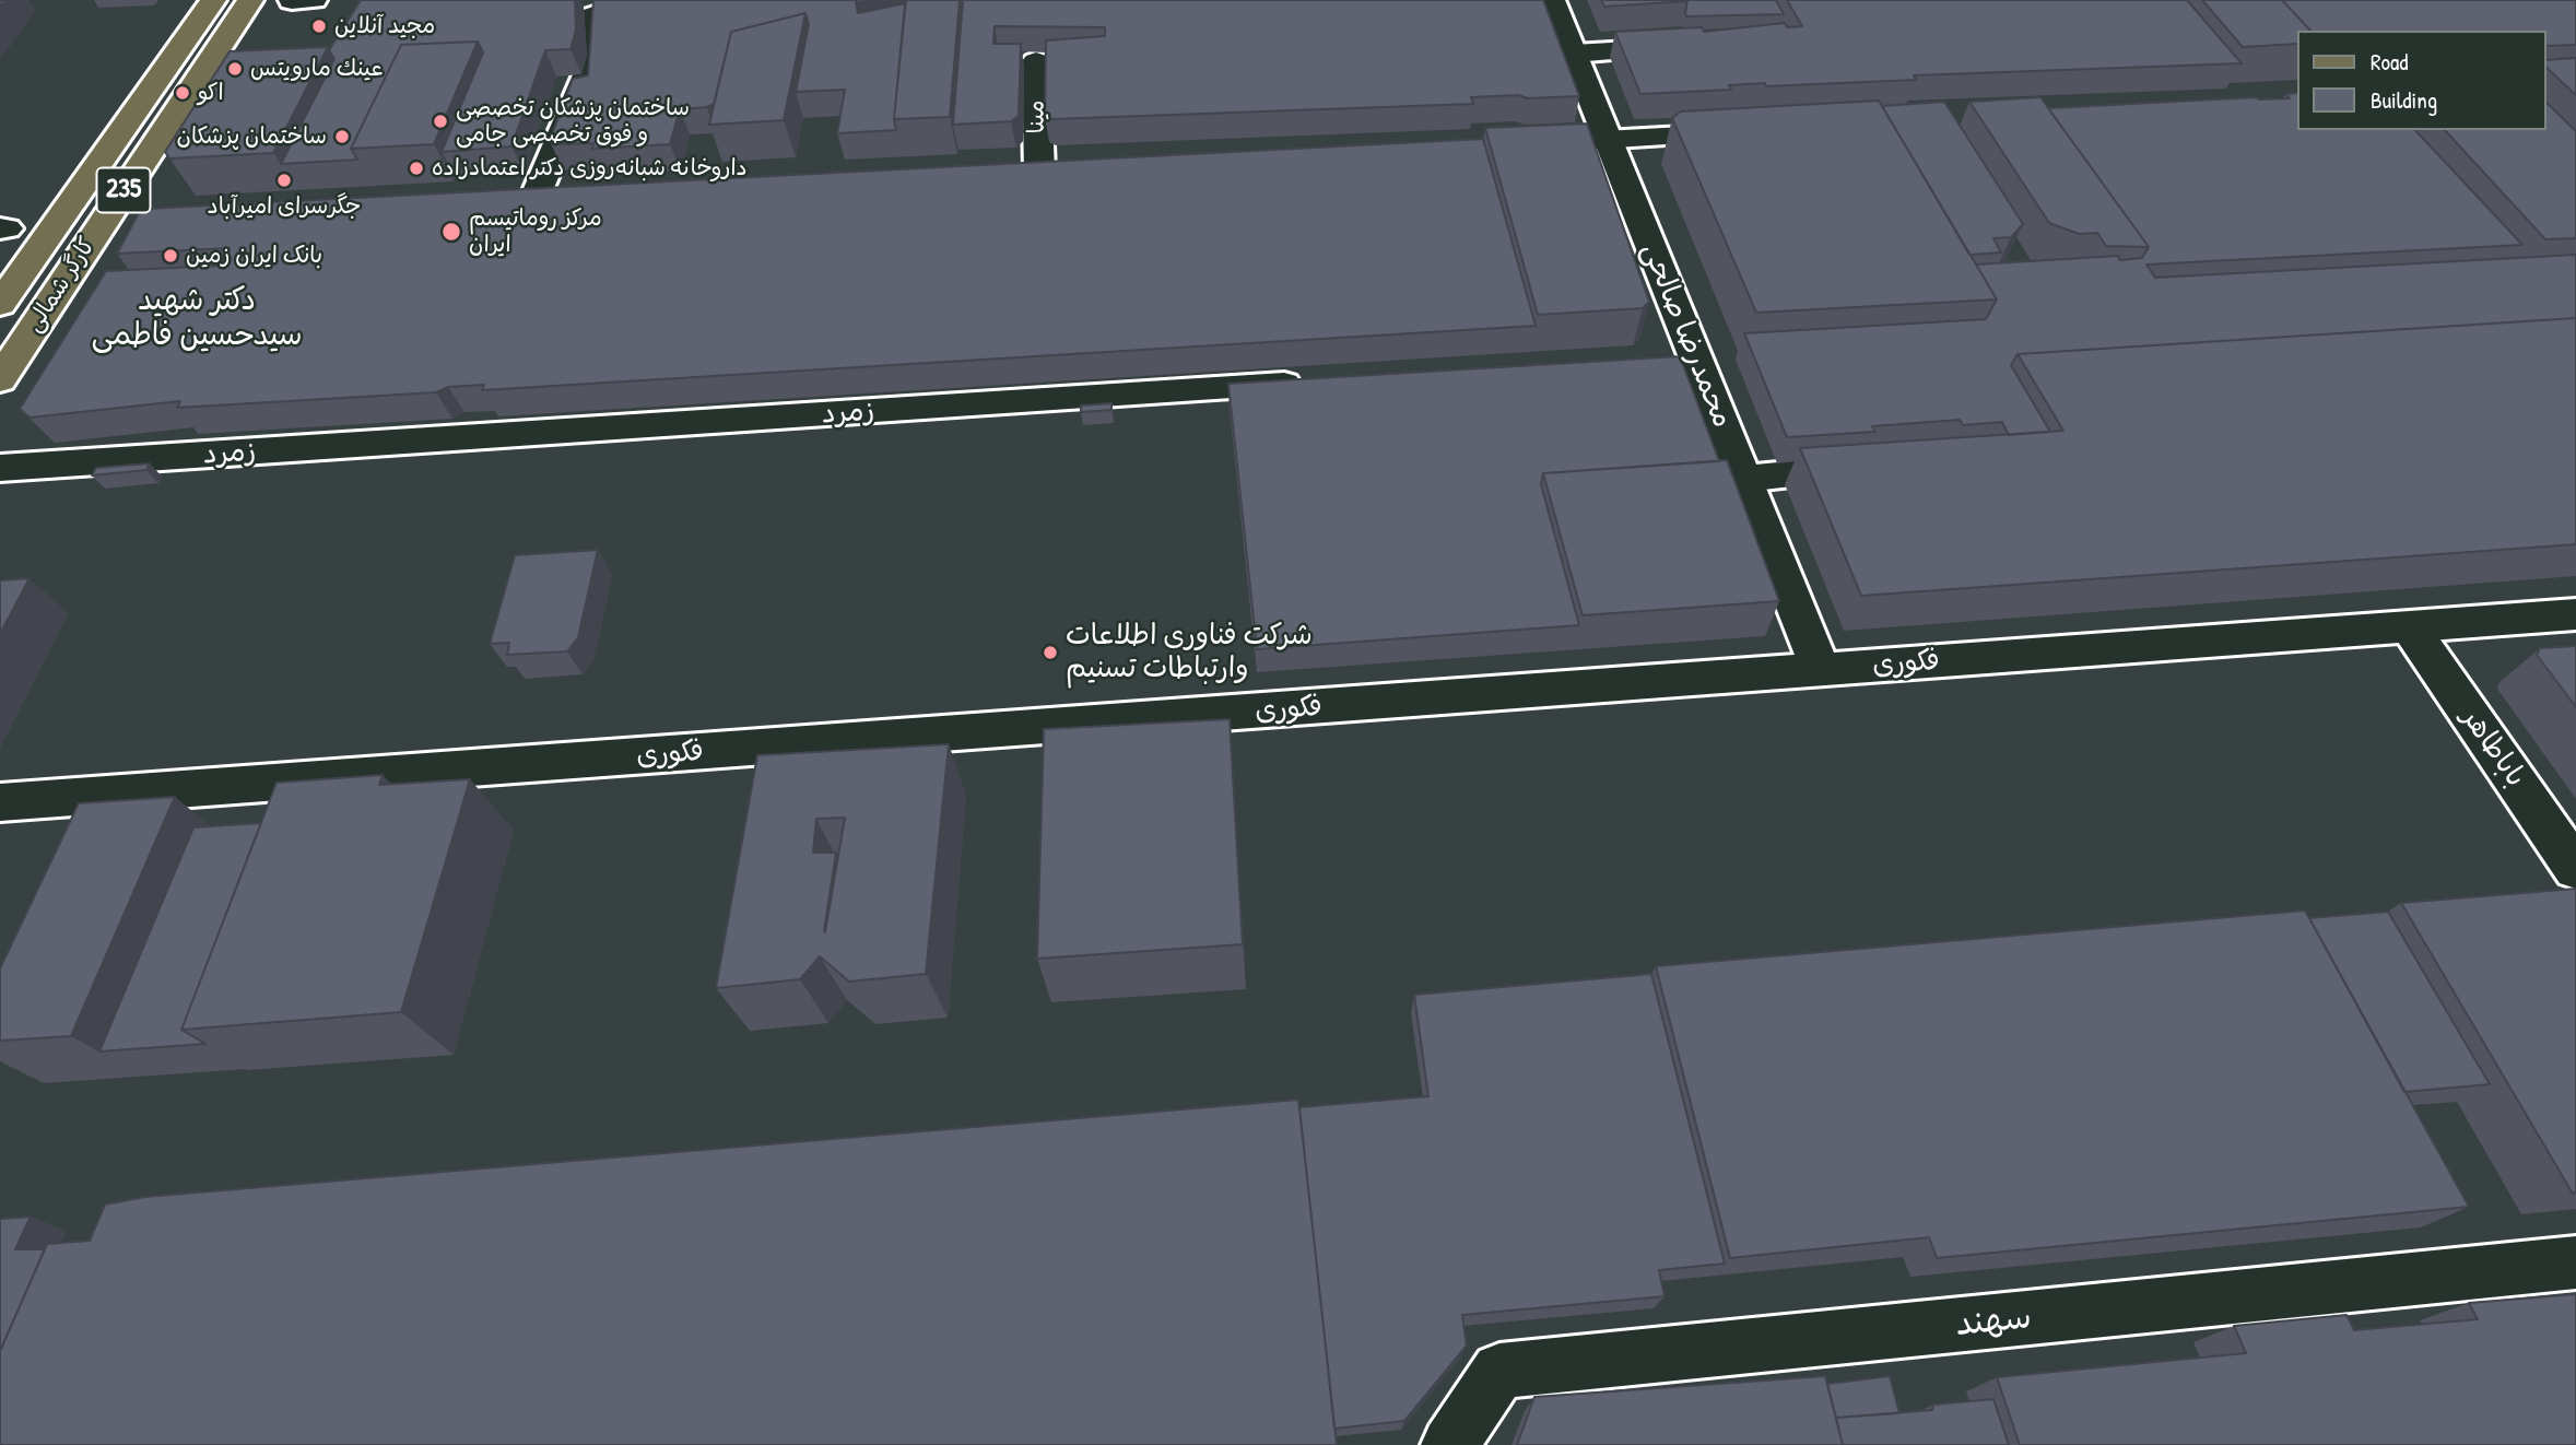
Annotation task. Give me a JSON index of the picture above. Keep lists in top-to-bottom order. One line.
{"streets":{"main road":["235","کارگر شمالی"],"street":["مینا","محمدرضا صالحی","زمرد","فکوری","باباطاهر","سهند"]},"crossings":[["محمدرضا صالحی","فکوری"],["فکوری","باباطاهر"]],"districts":["دکتر شهید سیدحسین فاطمی"],"places":["مجید آنلاین","عينك مارويتس","اکو","ساختمان پزشکان تخصصی و فوق تخصصی جامی","ساختمان پزشکان","داروخانه شبانه‌روزی دکتر اعتمادزاده","جگرسرای امیرآباد","مرکز روماتیسم ایران","بانک ایران زمین","شرکت فناوری اطلاعات وارتباطات تسنیم"],"legend":["Road","Building"]}
